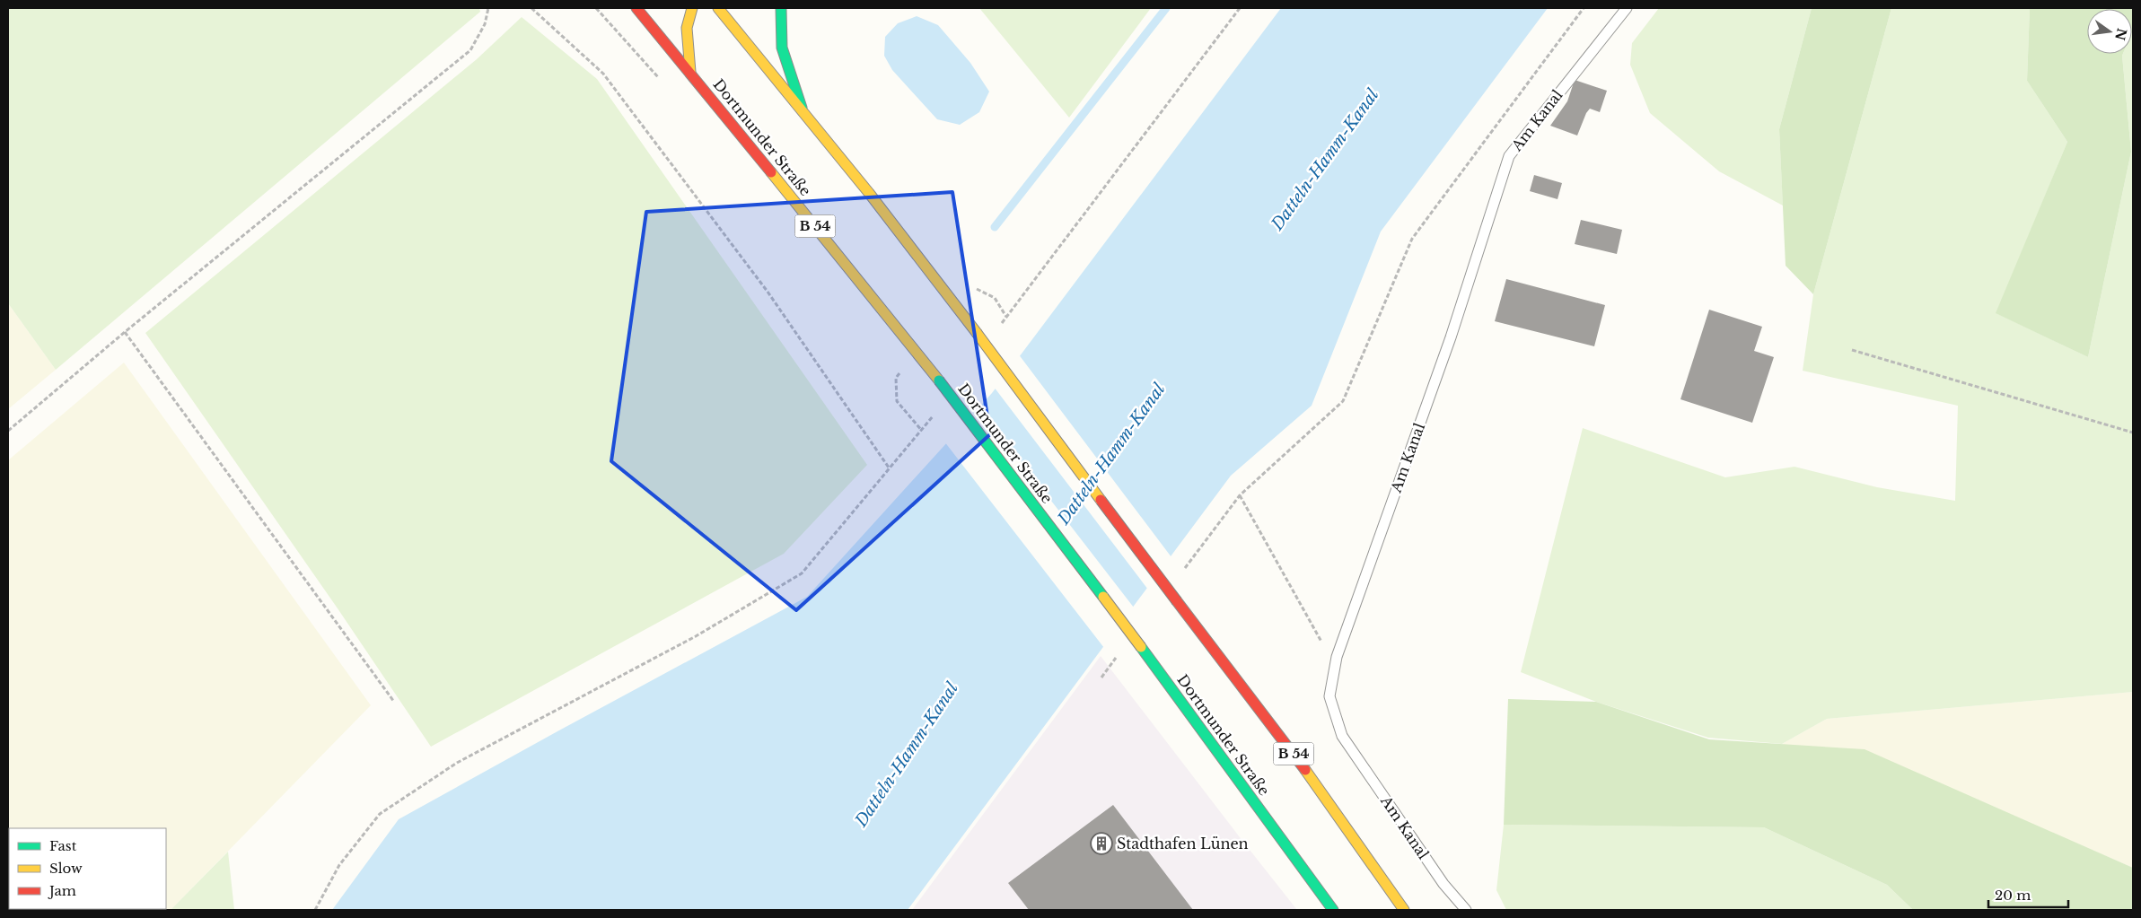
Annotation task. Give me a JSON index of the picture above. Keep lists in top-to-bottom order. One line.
{"streets":{"main road":["Dortmunder Straße","B 54"],"lane":["Am Kanal"]},"water":["Datteln-Hamm-Kanal"],"places":{"building":["Stadthafen Lünen"]},"legend":["Fast","Slow","Jam"],"scale_bar":"20 m","north":"right"}
